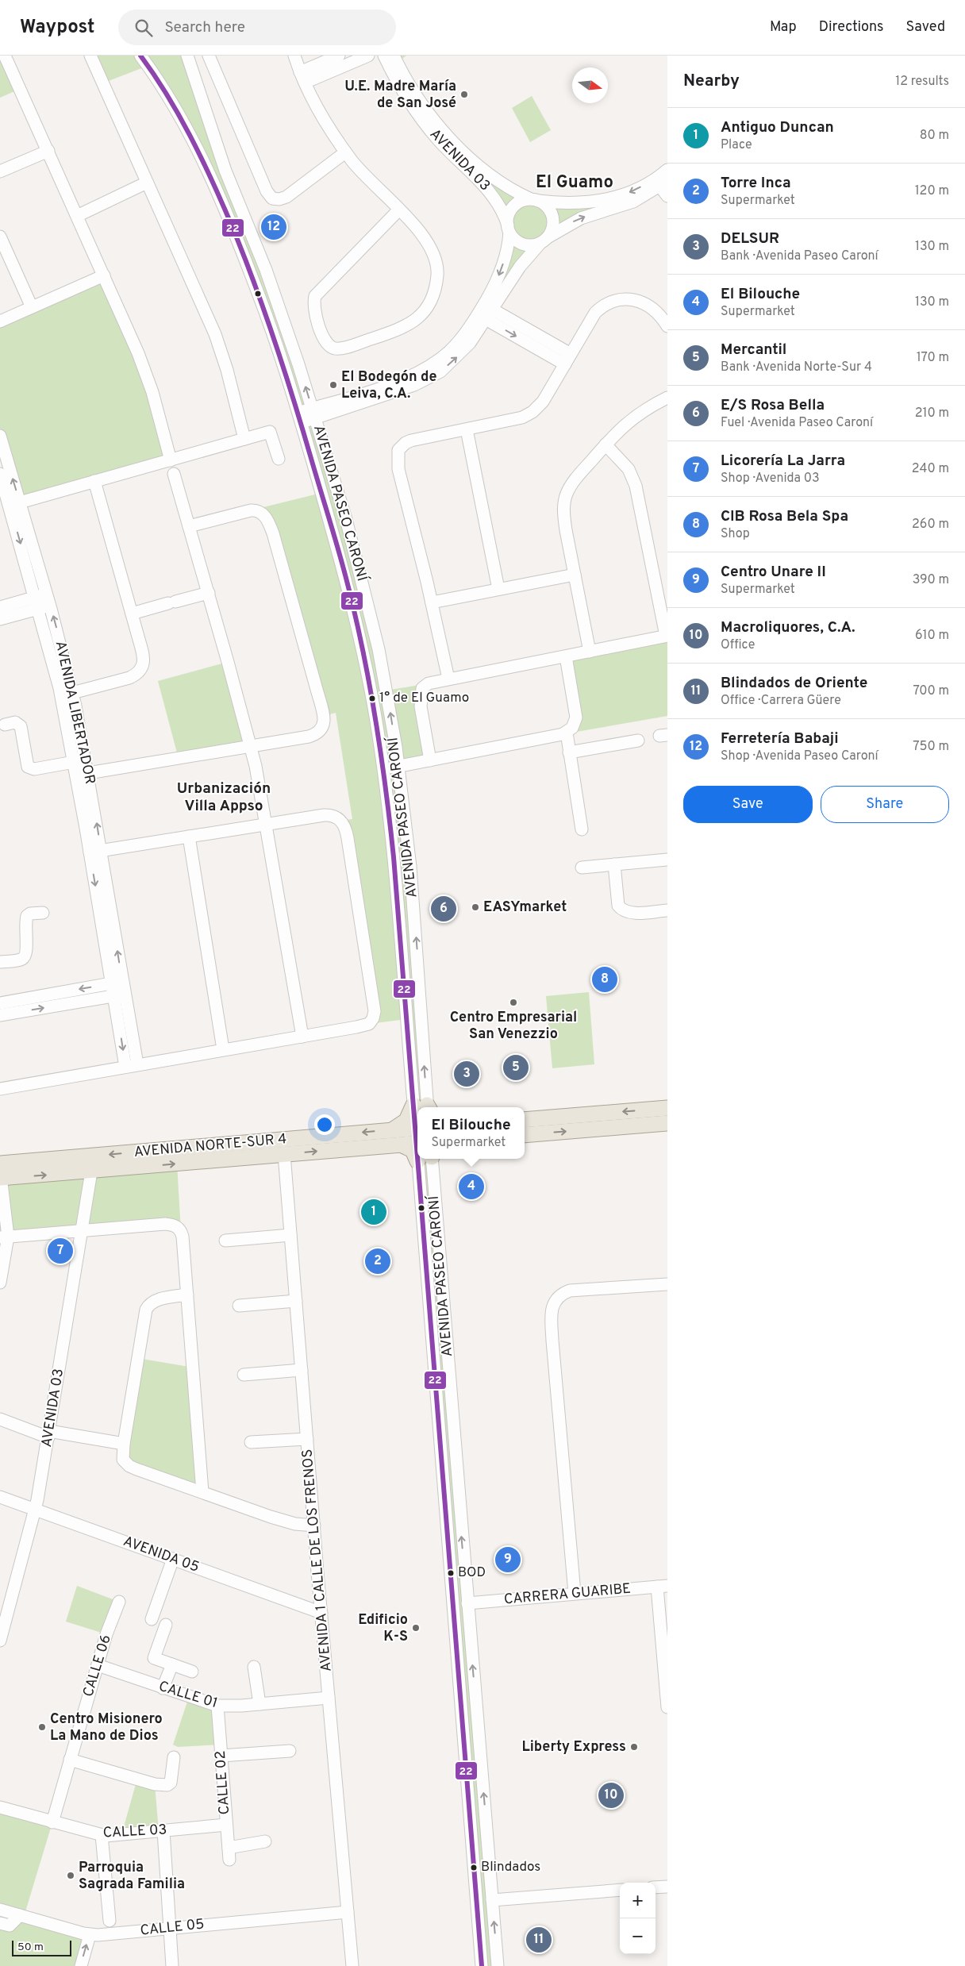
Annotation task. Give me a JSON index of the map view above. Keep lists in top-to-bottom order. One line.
{"streets":{"main road":["AVENIDA NORTE-SUR 4"],"street":["AVENIDA 03","AVENIDA PASEO CARONÍ","AVENIDA LIBERTADOR","AVENIDA 05","AVENIDA 1 CALLE DE LOS FRENOS","CARRERA GUARIBE","CALLE 06","CALLE 01","CALLE 02","CALLE 03","CALLE 05"]},"crossings":[["AVENIDA 03","AVENIDA NORTE-SUR 4"],["AVENIDA 03","AVENIDA 05"],["AVENIDA PASEO CARONÍ","CARRERA GUARIBE"],["AVENIDA NORTE-SUR 4","AVENIDA 1 CALLE DE LOS FRENOS"],["AVENIDA 05","AVENIDA 1 CALLE DE LOS FRENOS"],["AVENIDA 1 CALLE DE LOS FRENOS","CALLE 01"],["AVENIDA 1 CALLE DE LOS FRENOS","CALLE 05"],["CALLE 06","CALLE 01"],["CALLE 06","CALLE 03"],["CALLE 01","CALLE 02"],["CALLE 02","CALLE 03"]],"districts":["El Guamo","Urbanización Villa Appso"],"places":["U.E. Madre María de San José","El Bodegón de Leiva, C.A.","1° de El Guamo","EASYmarket","Centro Empresarial San Venezzio","BOD","Edificio K-S","Centro Misionero La Mano de Dios","Liberty Express","Blindados","Parroquia Sagrada Familia"],"lines":["transit line 22"],"scale_bar":"50 m","north":"right","page":{"header":"Waypost","search":"Search here","nav":["Map","Directions","Saved"],"heading":["Nearby","12 results"],"list":[{"mark":"1","name":"Antiguo Duncan","note":"Place","value":"80 m"},{"mark":"2","name":"Torre Inca","note":"Supermarket","value":"120 m"},{"mark":"3","name":"DELSUR","note":"Bank · Avenida Paseo Caroní","value":"130 m"},{"mark":"4","name":"El Bilouche","note":"Supermarket","value":"130 m"},{"mark":"5","name":"Mercantil","note":"Bank · Avenida Norte-Sur 4","value":"170 m"},{"mark":"6","name":"E/S Rosa Bella","note":"Fuel · Avenida Paseo Caroní","value":"210 m"},{"mark":"7","name":"Licorería La Jarra","note":"Shop · Avenida 03","value":"240 m"},{"mark":"8","name":"CIB Rosa Bela Spa","note":"Shop","value":"260 m"},{"mark":"9","name":"Centro Unare II","note":"Supermarket","value":"390 m"},{"mark":"10","name":"Macroliquores, C.A.","note":"Office","value":"610 m"},{"mark":"11","name":"Blindados de Oriente","note":"Office · Carrera Güere","value":"700 m"},{"mark":"12","name":"Ferretería Babaji","note":"Shop · Avenida Paseo Caroní","value":"750 m"}],"pins":["12","6","8","5","3","4","1","7","2","9","10","11"],"buttons":["Save","Share"],"popup":["El Bilouche","Supermarket"],"map_buttons":["+","−"],"scale":"50 m"}}
